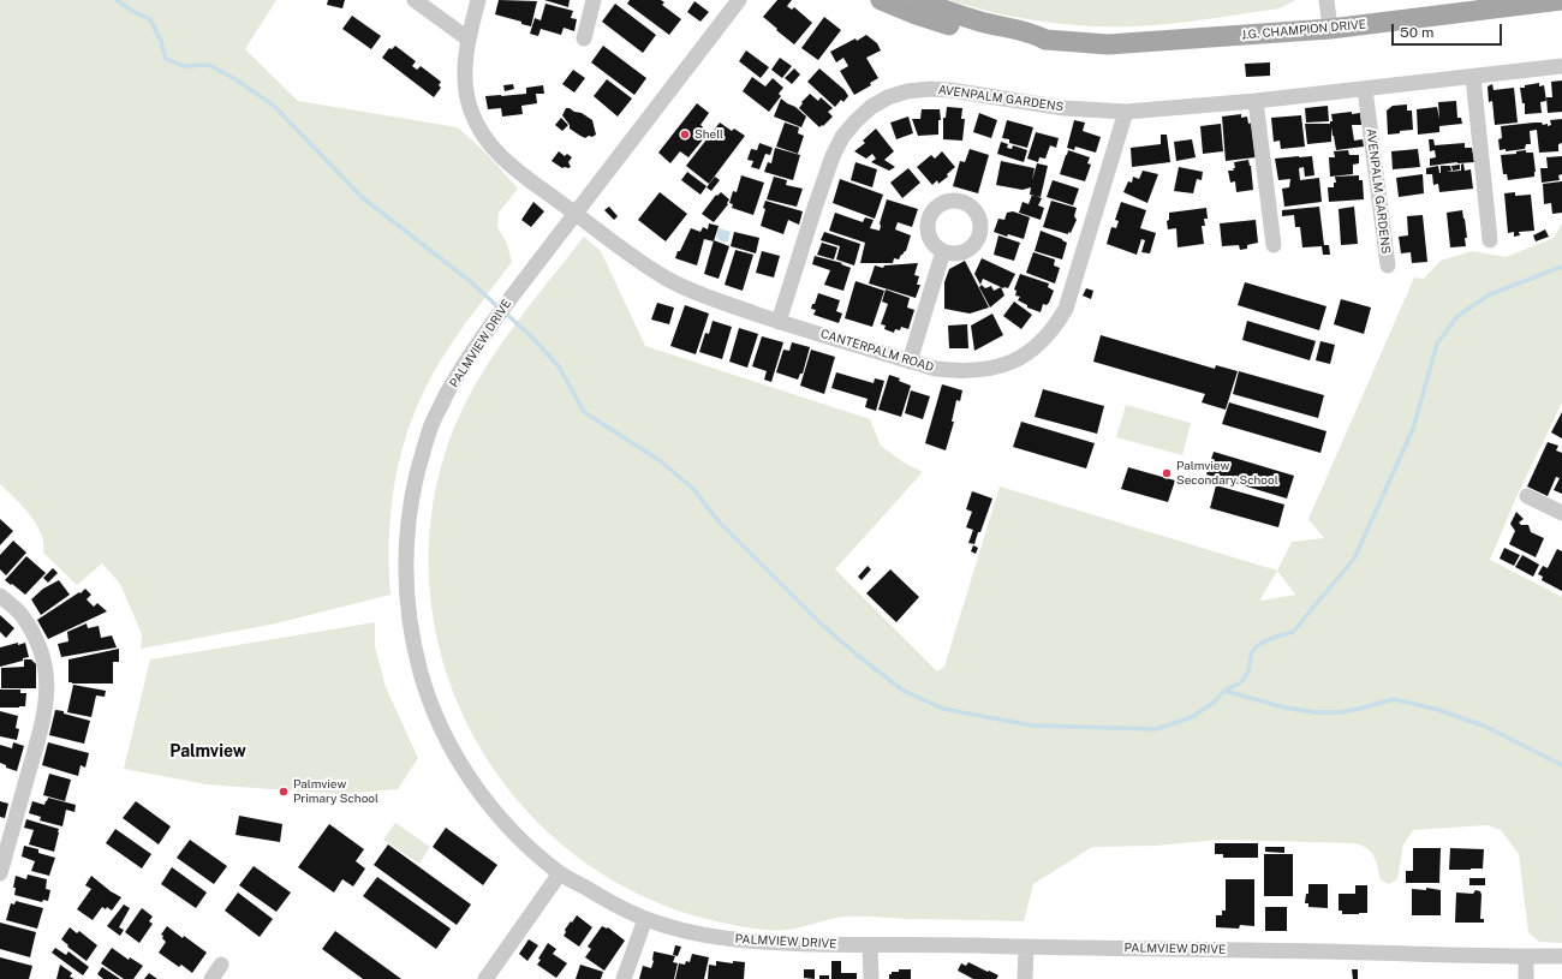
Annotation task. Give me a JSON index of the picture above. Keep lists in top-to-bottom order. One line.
{"streets":{"main road":["J.G. CHAMPION DRIVE"],"street":["AVENPALM GARDENS","PALMVIEW DRIVE","CANTERPALM ROAD"]},"crossings":[["AVENPALM GARDENS","CANTERPALM ROAD"],["PALMVIEW DRIVE","CANTERPALM ROAD"]],"districts":["Palmview"],"places":["Shell","Palmview Secondary School","Palmview Primary School"],"scale_bar":"50 m"}
